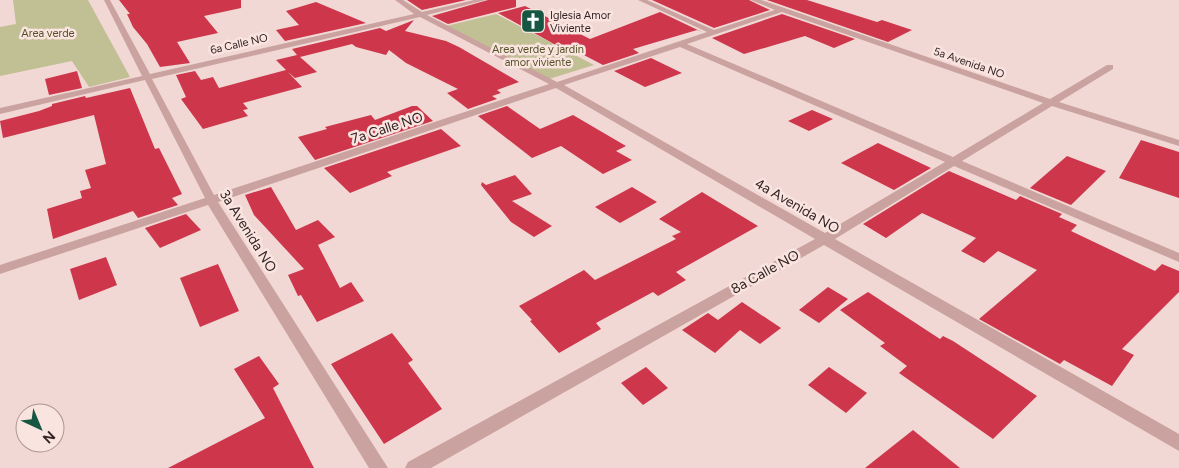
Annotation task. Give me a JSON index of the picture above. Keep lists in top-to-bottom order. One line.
{"streets":{"street":["6a Calle NO","5a Avenida NO","7a Calle NO","4a Avenida NO","3a Avenida NO","8a Calle NO"]},"crossings":[["6a Calle NO","4a Avenida NO"],["6a Calle NO","3a Avenida NO"],["5a Avenida NO","7a Calle NO"],["5a Avenida NO","8a Calle NO"],["7a Calle NO","4a Avenida NO"],["7a Calle NO","3a Avenida NO"],["4a Avenida NO","8a Calle NO"]],"parks":["Area verde","Area verde y jardin amor viviente"],"places":{"church":["Iglesia Amor Viviente"]},"north":"bottom right"}
